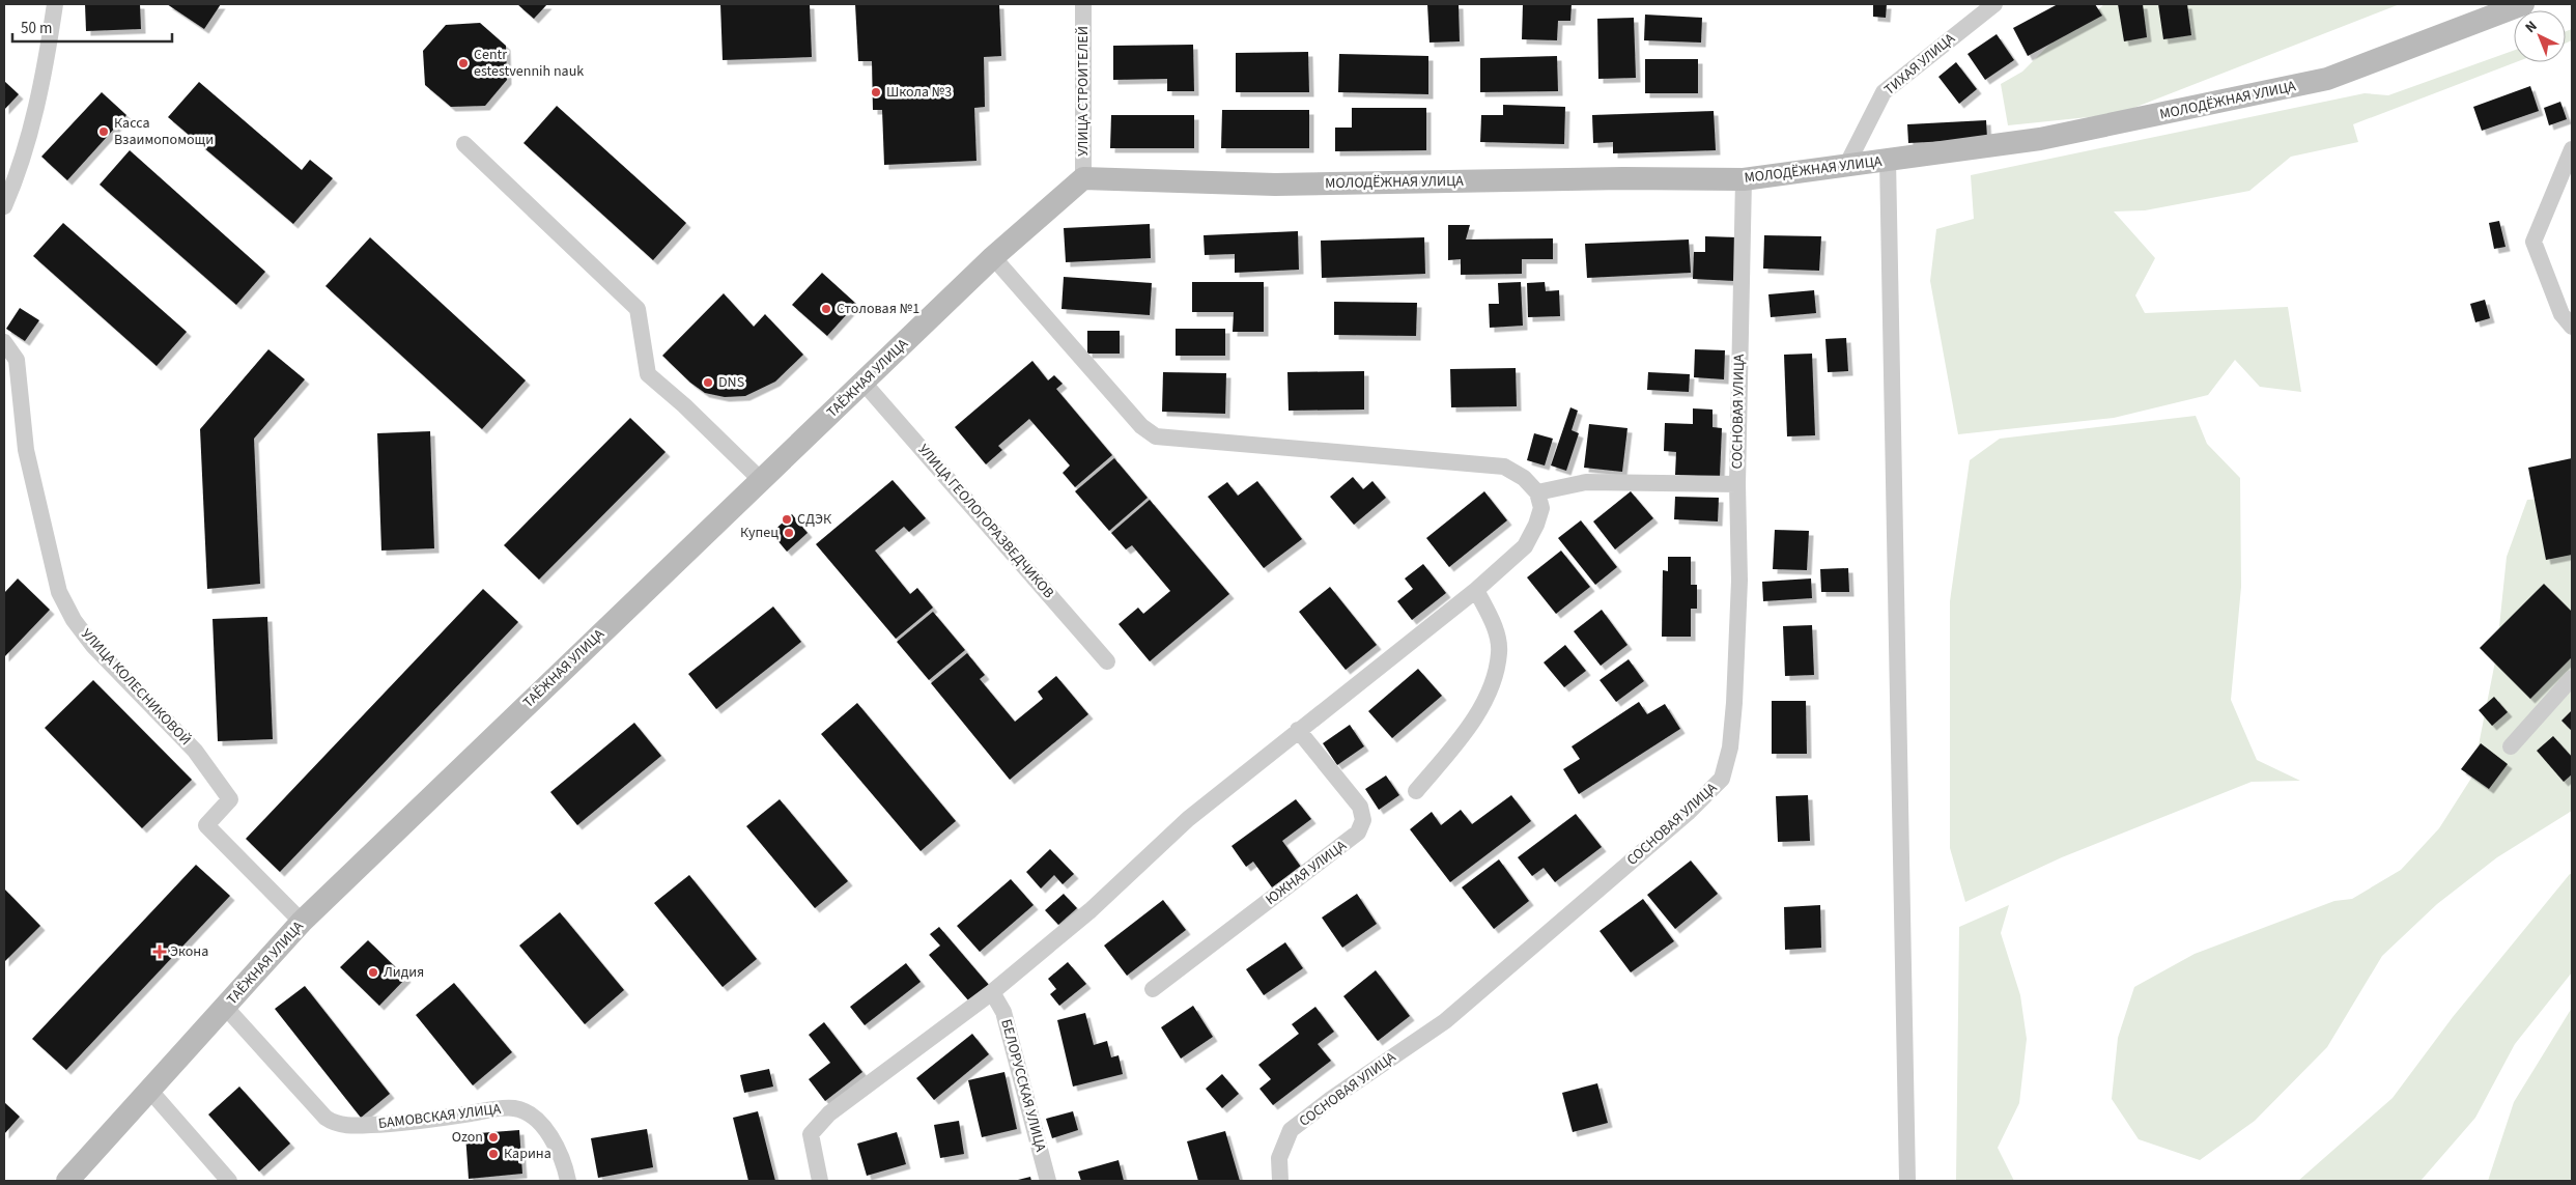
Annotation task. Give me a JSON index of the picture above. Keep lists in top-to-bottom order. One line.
{"streets":{"main road":["МОЛОДЁЖНАЯ УЛИЦА","ТАЁЖНАЯ УЛИЦА"],"street":["ТИХАЯ УЛИЦА","УЛИЦА СТРОИТЕЛЕЙ","СОСНОВАЯ УЛИЦА","УЛИЦА ГЕОЛОГОРАЗВЕДЧИКОВ","УЛИЦА КОЛЕСНИКОВОЙ","ЮЖНАЯ УЛИЦА","БЕЛОРУССКАЯ УЛИЦА","БАМОВСКАЯ УЛИЦА"]},"crossings":[["ТИХАЯ УЛИЦА","МОЛОДЁЖНАЯ УЛИЦА"],["УЛИЦА СТРОИТЕЛЕЙ","МОЛОДЁЖНАЯ УЛИЦА"],["УЛИЦА СТРОИТЕЛЕЙ","ТАЁЖНАЯ УЛИЦА"],["МОЛОДЁЖНАЯ УЛИЦА","ТАЁЖНАЯ УЛИЦА"],["МОЛОДЁЖНАЯ УЛИЦА","СОСНОВАЯ УЛИЦА"],["ТАЁЖНАЯ УЛИЦА","УЛИЦА ГЕОЛОГОРАЗВЕДЧИКОВ"],["ТАЁЖНАЯ УЛИЦА","УЛИЦА КОЛЕСНИКОВОЙ"],["ТАЁЖНАЯ УЛИЦА","БАМОВСКАЯ УЛИЦА"]],"places":{"other":["Centr estestvennih nauk","Школа №3","Касса Взаимопомощи","Столовая №1","DNS","СДЭК","Купец","Лидия","Ozon","Карина"],"health":["Экона"]},"scale_bar":"50 m","north":"top left"}
